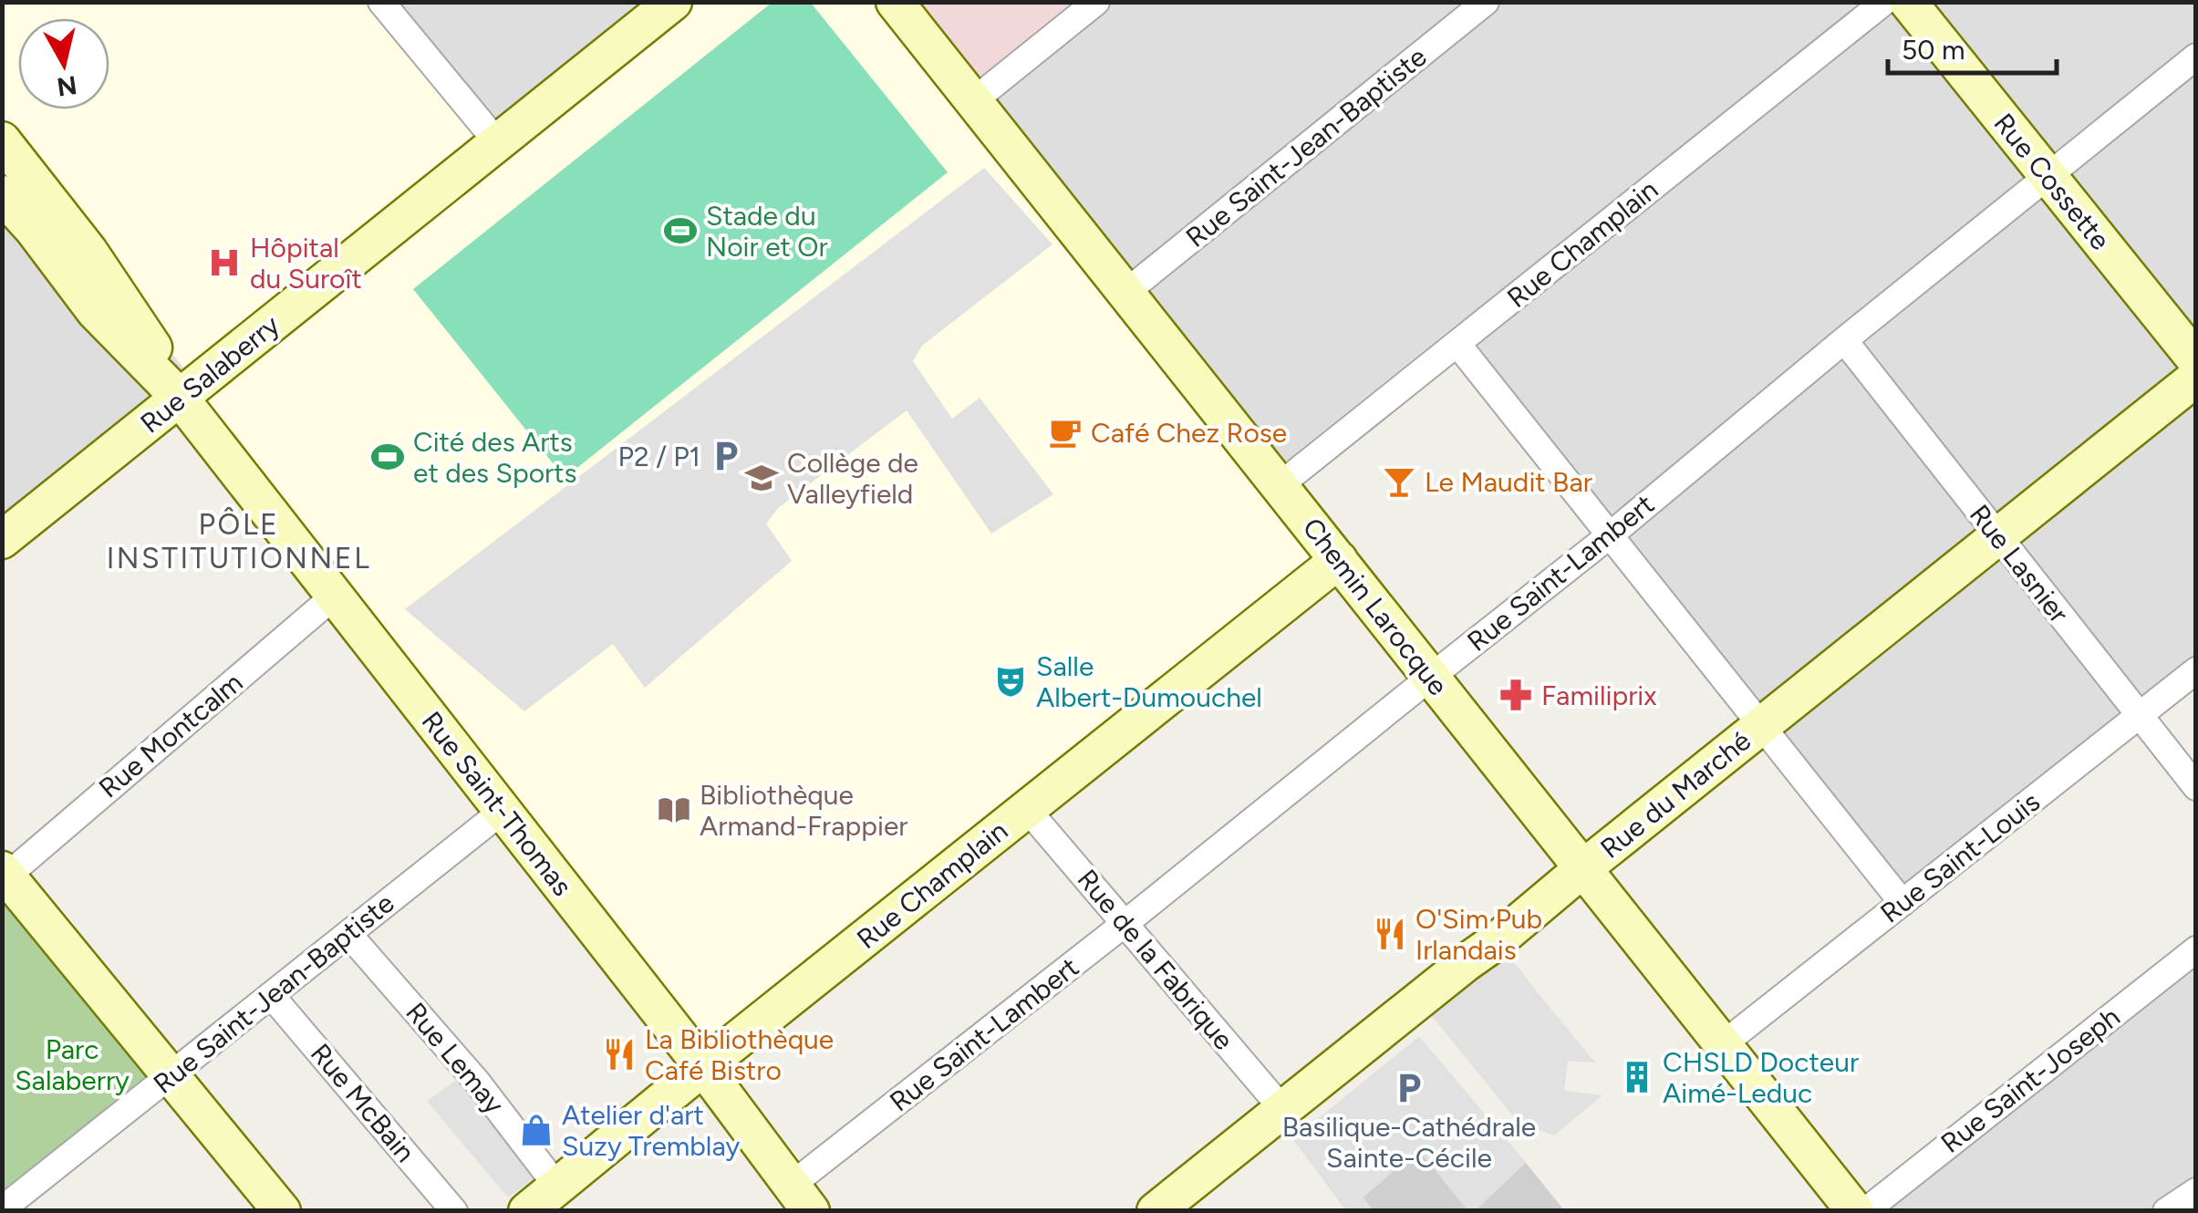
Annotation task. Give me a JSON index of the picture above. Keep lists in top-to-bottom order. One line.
{"streets":{"street":["Rue Saint-Jean-Baptiste","Rue Cossette","Rue Champlain","Rue Salaberry","Rue Lasnier","Rue Saint-Lambert","Chemin Larocque","Rue Montcalm","Rue du Marché","Rue Saint-Thomas","Rue Saint-Louis","Rue de la Fabrique","Rue Lemay","Rue Saint-Joseph","Rue McBain"]},"crossings":[["Rue Saint-Jean-Baptiste","Chemin Larocque"],["Rue Saint-Jean-Baptiste","Rue Saint-Thomas"],["Rue Saint-Jean-Baptiste","Rue Lemay"],["Rue Saint-Jean-Baptiste","Rue McBain"],["Rue Cossette","Rue Saint-Lambert"],["Rue Champlain","Chemin Larocque"],["Rue Champlain","Rue Saint-Thomas"],["Rue Champlain","Rue de la Fabrique"],["Rue Champlain","Rue Lemay"],["Rue Salaberry","Rue Saint-Thomas"],["Rue Lasnier","Rue Saint-Lambert"],["Rue Lasnier","Rue du Marché"],["Rue Lasnier","Rue Saint-Louis"],["Rue Saint-Lambert","Chemin Larocque"],["Rue Saint-Lambert","Rue Saint-Thomas"],["Rue Saint-Lambert","Rue de la Fabrique"],["Chemin Larocque","Rue du Marché"],["Chemin Larocque","Rue Saint-Louis"],["Rue Montcalm","Rue Saint-Thomas"],["Rue du Marché","Rue de la Fabrique"]],"districts":["PÔLE INSTITUTIONNEL"],"parks":["Parc Salaberry"],"places":{"sports":["Stade du Noir et Or","Cité des Arts et des Sports"],"hospital":["Hôpital du Suroît"],"cafe":["Café Chez Rose"],"parking":["P2 / P1","Basilique-Cathédrale Sainte-Cécile"],"school or university":["Collège de Valleyfield"],"bar":["Le Maudit Bar"],"theatre":["Salle Albert-Dumouchel"],"pharmacy":["Familiprix"],"library":["Bibliothèque Armand-Frappier"],"restaurant":["O'Sim Pub Irlandais","La Bibliothèque Café Bistro"],"building":["CHSLD Docteur Aimé-Leduc"],"shop":["Atelier d'art Suzy Tremblay"]},"scale_bar":"50 m","north":"bottom"}
